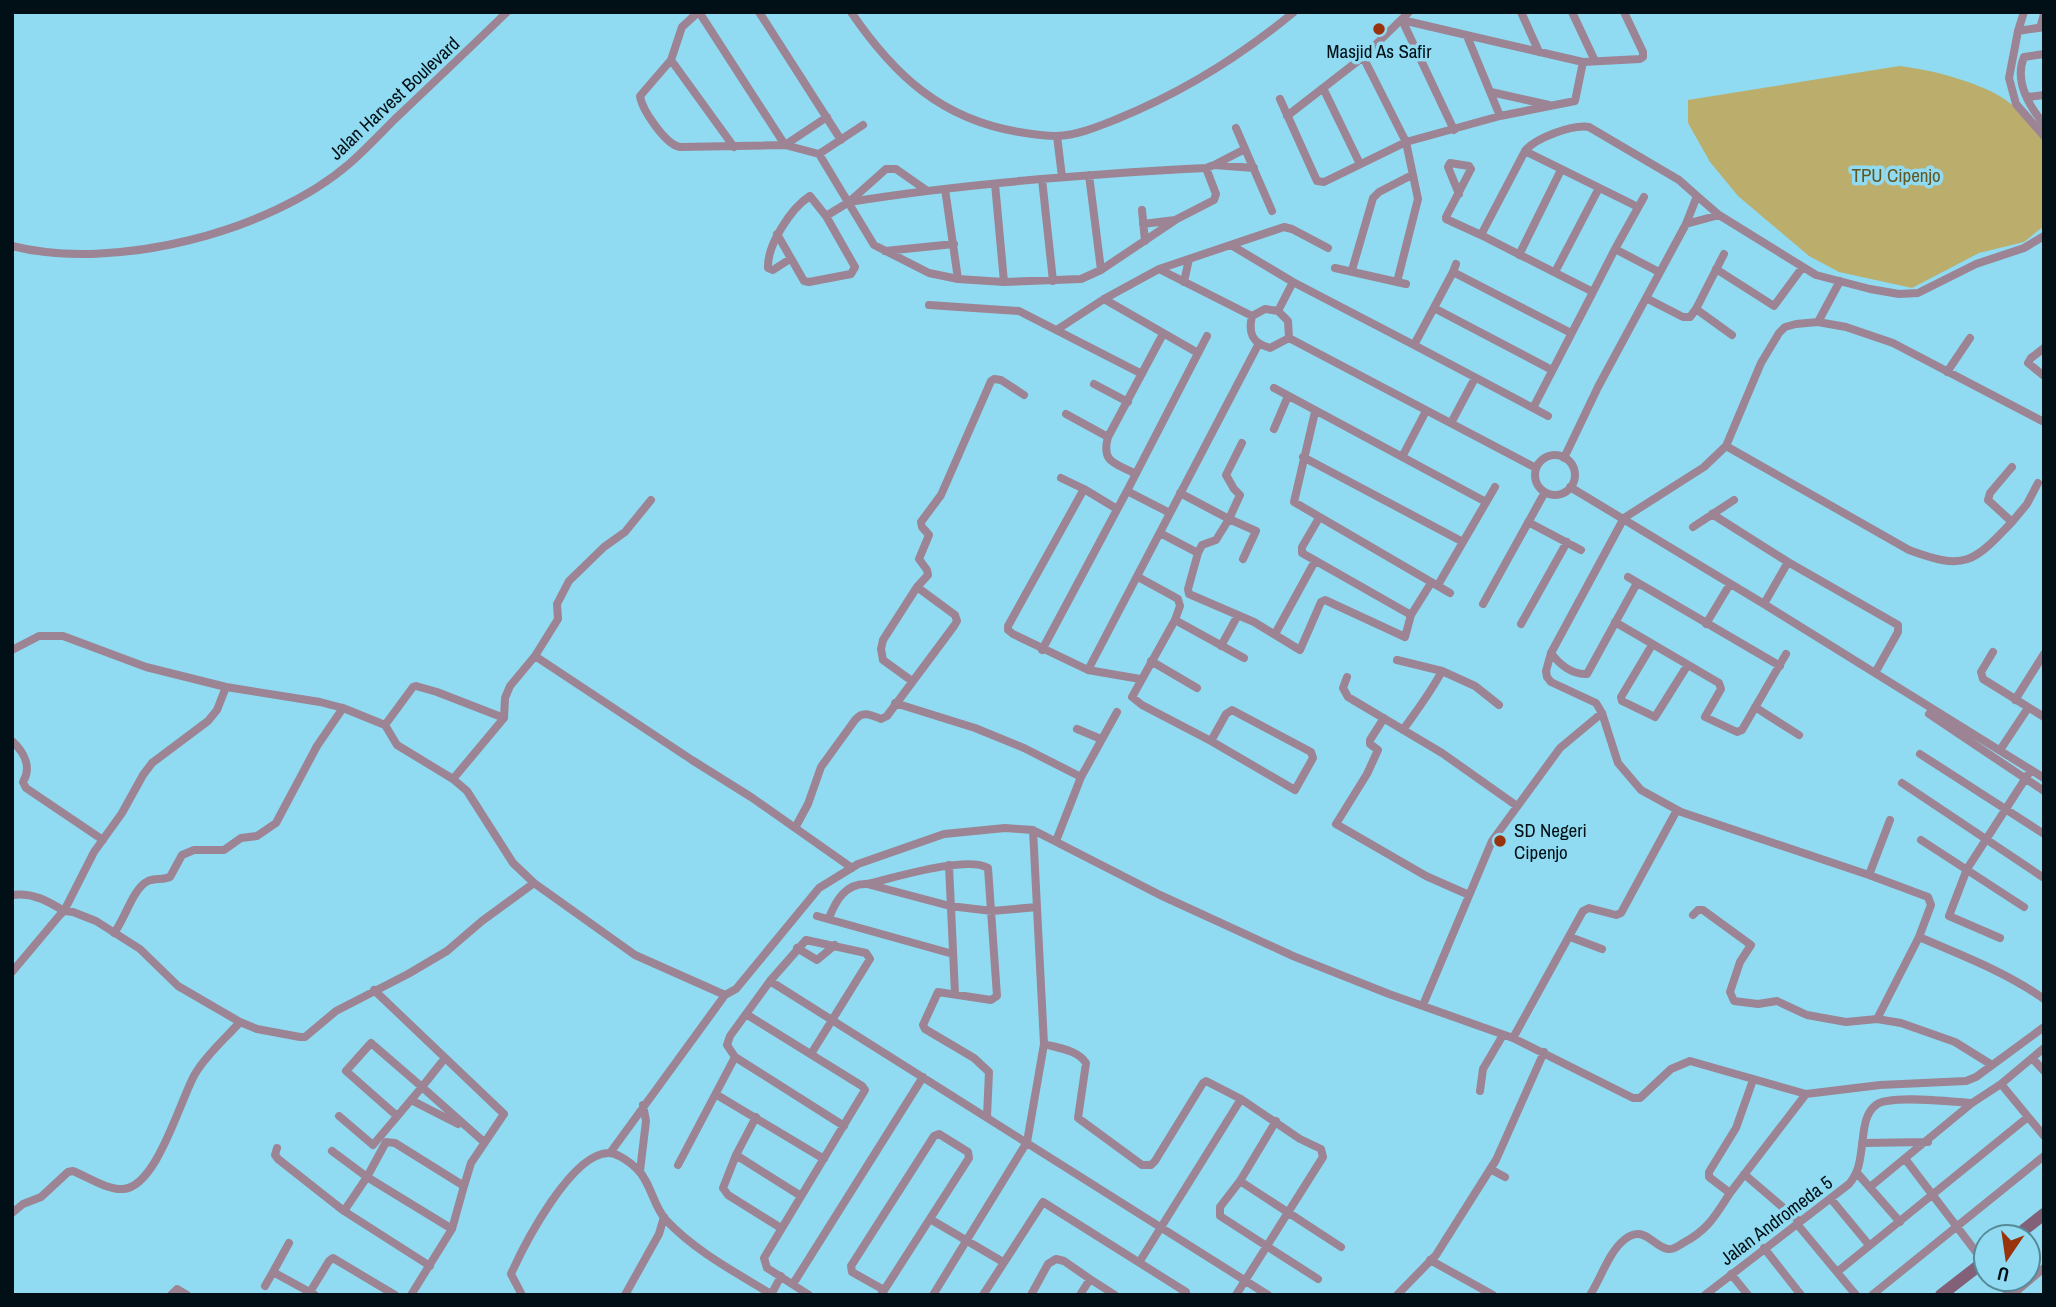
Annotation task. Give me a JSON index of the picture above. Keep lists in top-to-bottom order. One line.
{"streets":{"street":["Jalan Harvest Boulevard","Jalan Andromeda 5"]},"parks":["TPU Cipenjo"],"places":["Masjid As Safir","SD Negeri Cipenjo"],"north":"bottom"}
